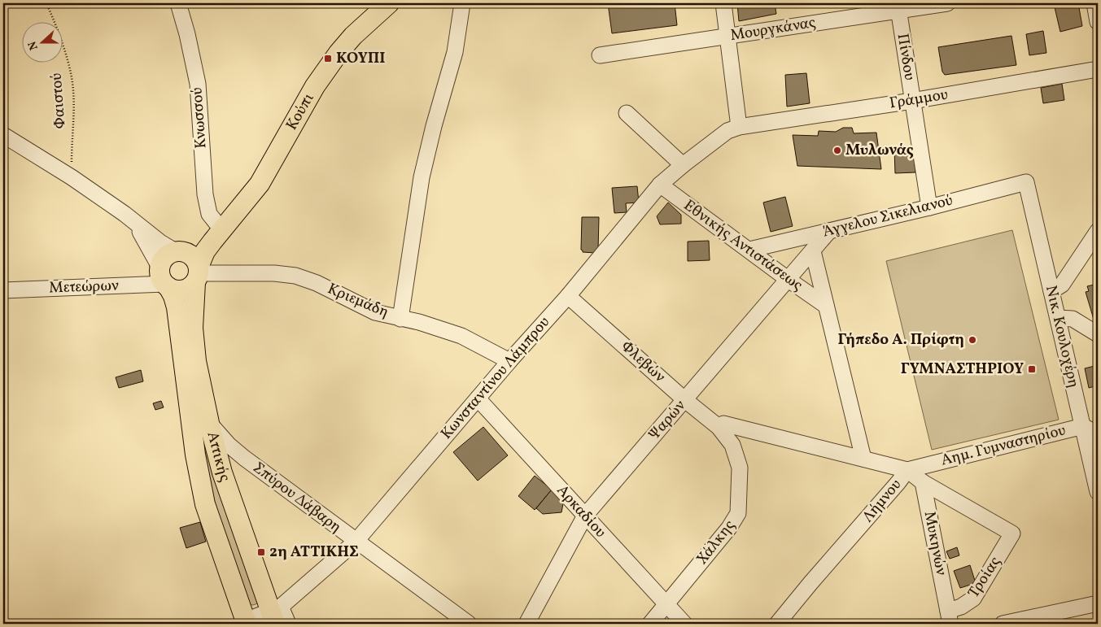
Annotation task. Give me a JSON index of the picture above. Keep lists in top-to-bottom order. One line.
{"streets":{"main road":["Κούπι","Αττικής"],"street":["Μουργκάνας","Πίνδου","Γράμμου","Κνωσσού","Άγγελου Σικελιανού","Εθνικής Αντιστάσεως","Μετεώρων","Κριεμάδη","Νικ. Κουλοχέρη","Φλεβών","Κωνσταντίνου Λάμπρου","Ψαρών","Αημ. Γυμναστηρίου","Σπύρου Δάβαρη","Λήμνου","Αρκαδίου","Χάλκης","Μυκηνών","Τροίας"],"path":["Φαιστού"]},"crossings":[["Μουργκάνας","Πίνδου"],["Πίνδου","Γράμμου"],["Πίνδου","Άγγελου Σικελιανού"],["Γράμμου","Κωνσταντίνου Λάμπρου"],["Κούπι","Κνωσσού"],["Άγγελου Σικελιανού","Εθνικής Αντιστάσεως"],["Άγγελου Σικελιανού","Νικ. Κουλοχέρη"],["Άγγελου Σικελιανού","Ψαρών"],["Εθνικής Αντιστάσεως","Κωνσταντίνου Λάμπρου"],["Εθνικής Αντιστάσεως","Ψαρών"],["Μετεώρων","Κριεμάδη"],["Μετεώρων","Αττικής"],["Κριεμάδη","Κωνσταντίνου Λάμπρου"],["Κριεμάδη","Αττικής"],["Νικ. Κουλοχέρη","Αημ. Γυμναστηρίου"],["Φλεβών","Κωνσταντίνου Λάμπρου"],["Φλεβών","Ψαρών"],["Φλεβών","Λήμνου"],["Φλεβών","Χάλκης"],["Κωνσταντίνου Λάμπρου","Αττικής"],["Κωνσταντίνου Λάμπρου","Σπύρου Δάβαρη"],["Κωνσταντίνου Λάμπρου","Αρκαδίου"],["Ψαρών","Αρκαδίου"],["Αημ. Γυμναστηρίου","Λήμνου"],["Αττικής","Σπύρου Δάβαρη"],["Λήμνου","Χάλκης"],["Λήμνου","Μυκηνών"],["Λήμνου","Τροίας"],["Αρκαδίου","Χάλκης"],["Μυκηνών","Τροίας"]],"places":{"transit":["ΚΟΥΠΙ","ΓΥΜΝΑΣΤΗΡΙΟΥ","2η ΑΤΤΙΚΗΣ"],"other":["Μυλωνάς","Γήπεδο Α. Πρίφτη"]},"north":"left"}
